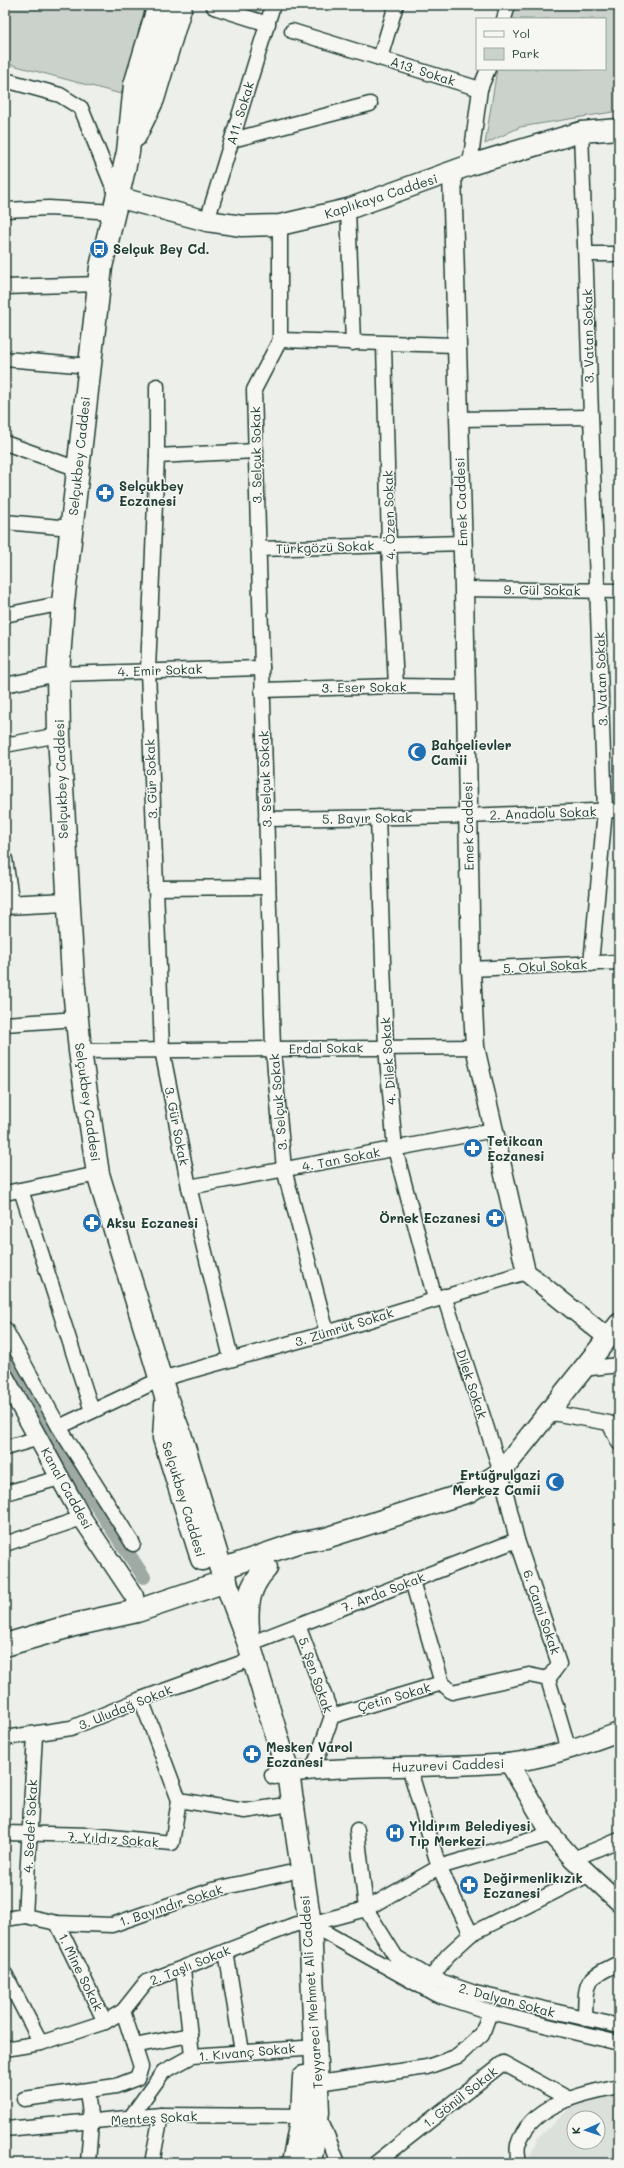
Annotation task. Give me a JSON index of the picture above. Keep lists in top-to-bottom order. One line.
{"streets":{"main road":["Kaplıkaya Caddesi","Selçukbey Caddesi","Teyyareci Mehmet Ali Caddesi"],"street":["A13. Sokak","A11. Sokak","3. Vatan Sokak","3. Selçuk Sokak","Emek Caddesi","4. Özen Sokak","Türkgözü Sokak","9. Gül Sokak","4. Emir Sokak","3. Eser Sokak","3. Gür Sokak","2. Anadolu Sokak","5. Bayır Sokak","5. Okul Sokak","Erdal Sokak","4. Dilek Sokak","4. Tan Sokak","3. Zümrüt Sokak","Dilek Sokak","Kanal Caddesi","7. Arda Sokak","6. Cami Sokak","5. Şen Sokak","Çetin Sokak","3. Uludağ Sokak","Huzurevi Caddesi","4. Sedef Sokak","7. Yıldız Sokak","1. Bayındır Sokak","2. Taşlı Sokak","1. Mine Sokak","2. Dalyan Sokak","1. Kıvanç Sokak","1. Gönül Sokak","Menteş Sokak"]},"crossings":[["A11. Sokak","Kaplıkaya Caddesi"],["Kaplıkaya Caddesi","3. Vatan Sokak"],["Kaplıkaya Caddesi","3. Selçuk Sokak"],["Kaplıkaya Caddesi","Selçukbey Caddesi"],["Kaplıkaya Caddesi","Emek Caddesi"],["3. Vatan Sokak","9. Gül Sokak"],["3. Vatan Sokak","2. Anadolu Sokak"],["3. Vatan Sokak","5. Okul Sokak"],["3. Selçuk Sokak","Türkgözü Sokak"],["3. Selçuk Sokak","4. Emir Sokak"],["3. Selçuk Sokak","3. Eser Sokak"],["3. Selçuk Sokak","5. Bayır Sokak"],["3. Selçuk Sokak","Erdal Sokak"],["3. Selçuk Sokak","4. Tan Sokak"],["3. Selçuk Sokak","3. Zümrüt Sokak"],["Selçukbey Caddesi","4. Emir Sokak"],["Selçukbey Caddesi","Erdal Sokak"],["Selçukbey Caddesi","3. Zümrüt Sokak"],["Selçukbey Caddesi","Teyyareci Mehmet Ali Caddesi"],["Emek Caddesi","Türkgözü Sokak"],["Emek Caddesi","9. Gül Sokak"],["Emek Caddesi","3. Eser Sokak"],["Emek Caddesi","2. Anadolu Sokak"],["Emek Caddesi","5. Bayır Sokak"],["Emek Caddesi","5. Okul Sokak"],["Emek Caddesi","Erdal Sokak"],["Emek Caddesi","4. Tan Sokak"],["Emek Caddesi","3. Zümrüt Sokak"],["4. Özen Sokak","Türkgözü Sokak"],["4. Özen Sokak","3. Eser Sokak"],["4. Emir Sokak","3. Gür Sokak"],["3. Gür Sokak","Erdal Sokak"],["3. Gür Sokak","4. Tan Sokak"],["3. Gür Sokak","3. Zümrüt Sokak"],["2. Anadolu Sokak","5. Bayır Sokak"],["5. Bayır Sokak","4. Dilek Sokak"],["Erdal Sokak","4. Dilek Sokak"],["4. Dilek Sokak","4. Tan Sokak"],["4. Dilek Sokak","3. Zümrüt Sokak"],["4. Dilek Sokak","Dilek Sokak"],["3. Zümrüt Sokak","Dilek Sokak"],["3. Zümrüt Sokak","Kanal Caddesi"],["Dilek Sokak","6. Cami Sokak"],["7. Arda Sokak","6. Cami Sokak"],["7. Arda Sokak","5. Şen Sokak"],["7. Arda Sokak","3. Uludağ Sokak"],["7. Arda Sokak","Teyyareci Mehmet Ali Caddesi"],["6. Cami Sokak","Çetin Sokak"],["5. Şen Sokak","Çetin Sokak"],["5. Şen Sokak","Huzurevi Caddesi"],["3. Uludağ Sokak","4. Sedef Sokak"],["3. Uludağ Sokak","Teyyareci Mehmet Ali Caddesi"],["Huzurevi Caddesi","Teyyareci Mehmet Ali Caddesi"],["4. Sedef Sokak","7. Yıldız Sokak"],["4. Sedef Sokak","1. Bayındır Sokak"],["1. Bayındır Sokak","1. Mine Sokak"],["1. Bayındır Sokak","Teyyareci Mehmet Ali Caddesi"],["2. Taşlı Sokak","1. Mine Sokak"],["2. Taşlı Sokak","Teyyareci Mehmet Ali Caddesi"],["2. Taşlı Sokak","2. Dalyan Sokak"],["Teyyareci Mehmet Ali Caddesi","2. Dalyan Sokak"],["Teyyareci Mehmet Ali Caddesi","1. Kıvanç Sokak"],["Teyyareci Mehmet Ali Caddesi","Menteş Sokak"]],"places":{"bus stop":["Selçuk Bey Cd."],"pharmacy":["Selçukbey Eczanesi","Tetikcan Eczanesi","Örnek Eczanesi","Aksu Eczanesi","Mesken Varol Eczanesi","Değirmenlikızık Eczanesi"],"mosque":["Bahçelievler Camii","Ertuğrulgazi Merkez Camii"],"hospital":["Yıldırım Belediyesi Tıp Merkezi"]},"legend":["Yol","Park"],"north":"left"}
